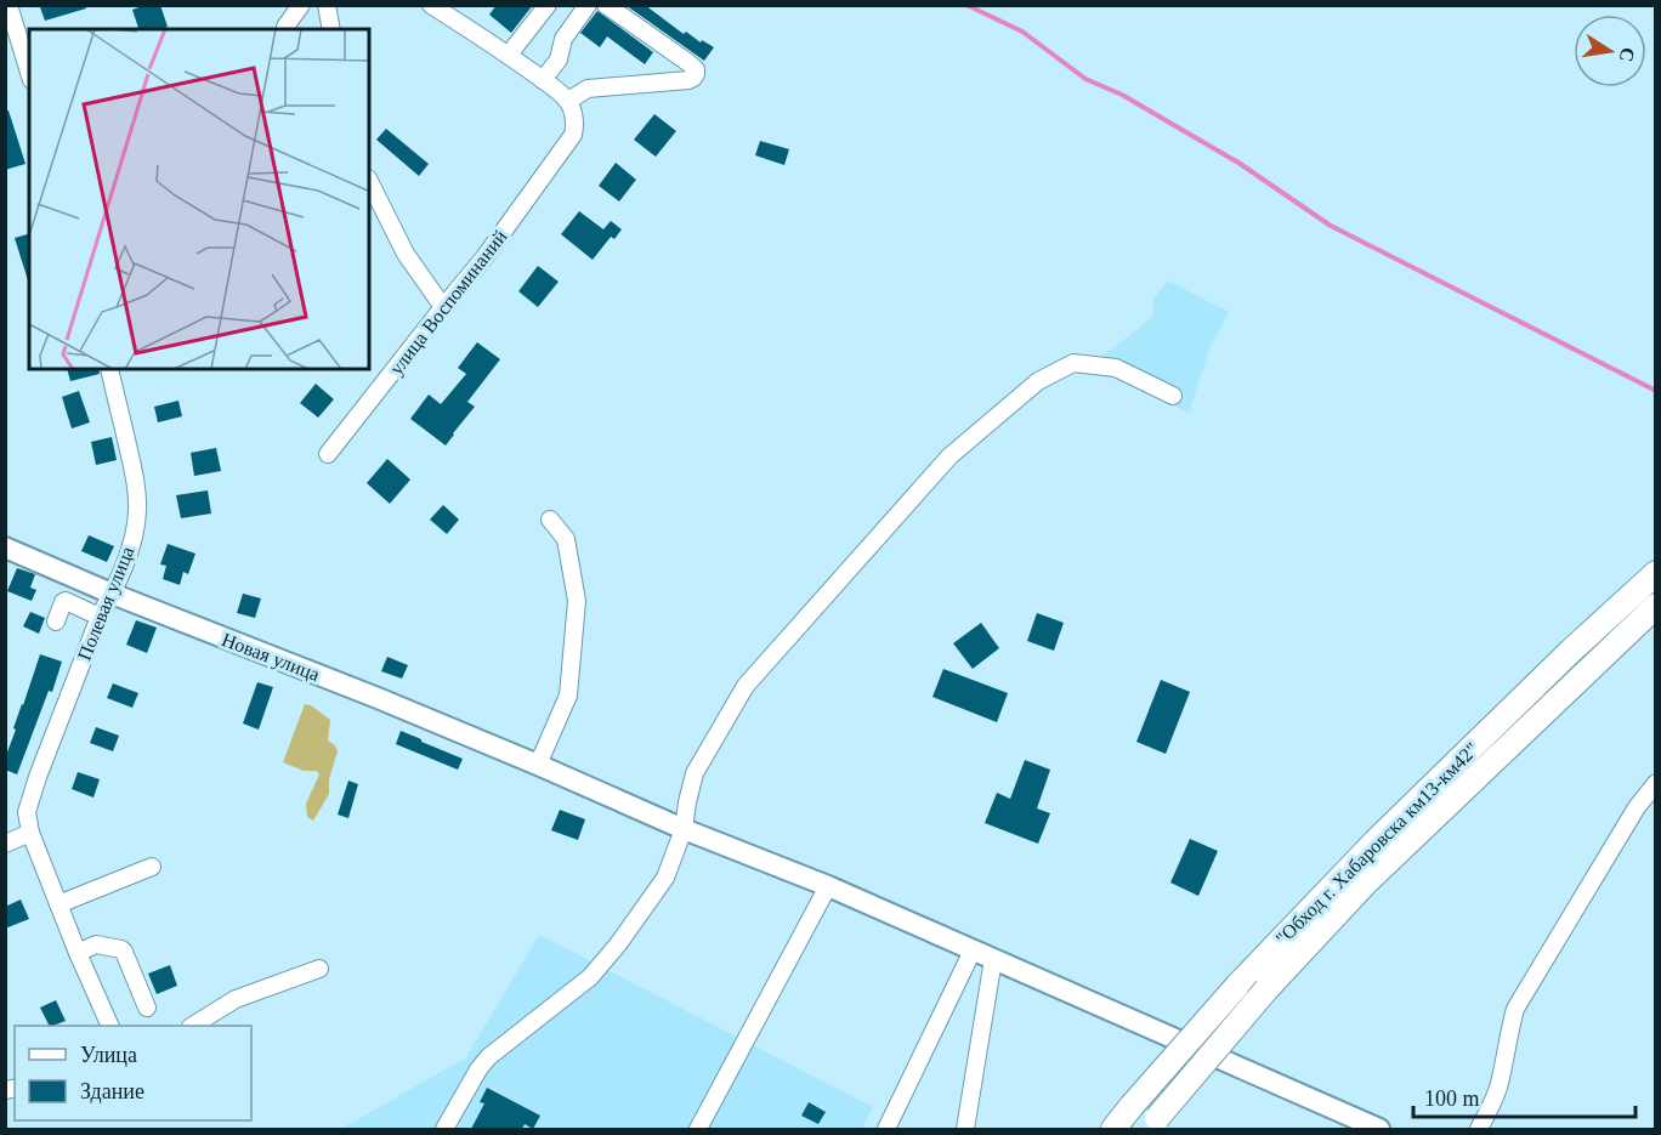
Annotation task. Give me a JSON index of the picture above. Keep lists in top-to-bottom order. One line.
{"streets":{"highway":["\"Обход г. Хабаровска км13-км42\""],"main road":["Новая улица"],"street":["улица Воспоминаний","Полевая улица"]},"crossings":[["Полевая улица","Новая улица"]],"legend":["Улица","Здание"],"scale_bar":"100 m","north":"right"}
